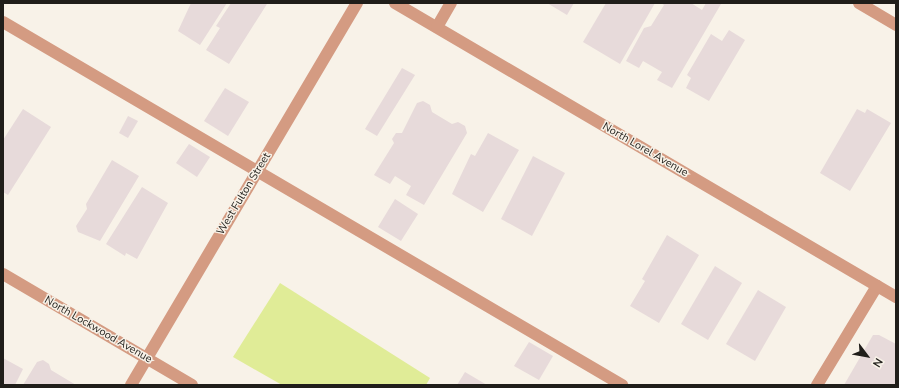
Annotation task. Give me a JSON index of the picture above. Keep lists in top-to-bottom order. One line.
{"streets":{"street":["North Lorel Avenue","West Fulton Street","North Lockwood Avenue"]},"crossings":[["West Fulton Street","North Lockwood Avenue"]],"north":"bottom right"}
